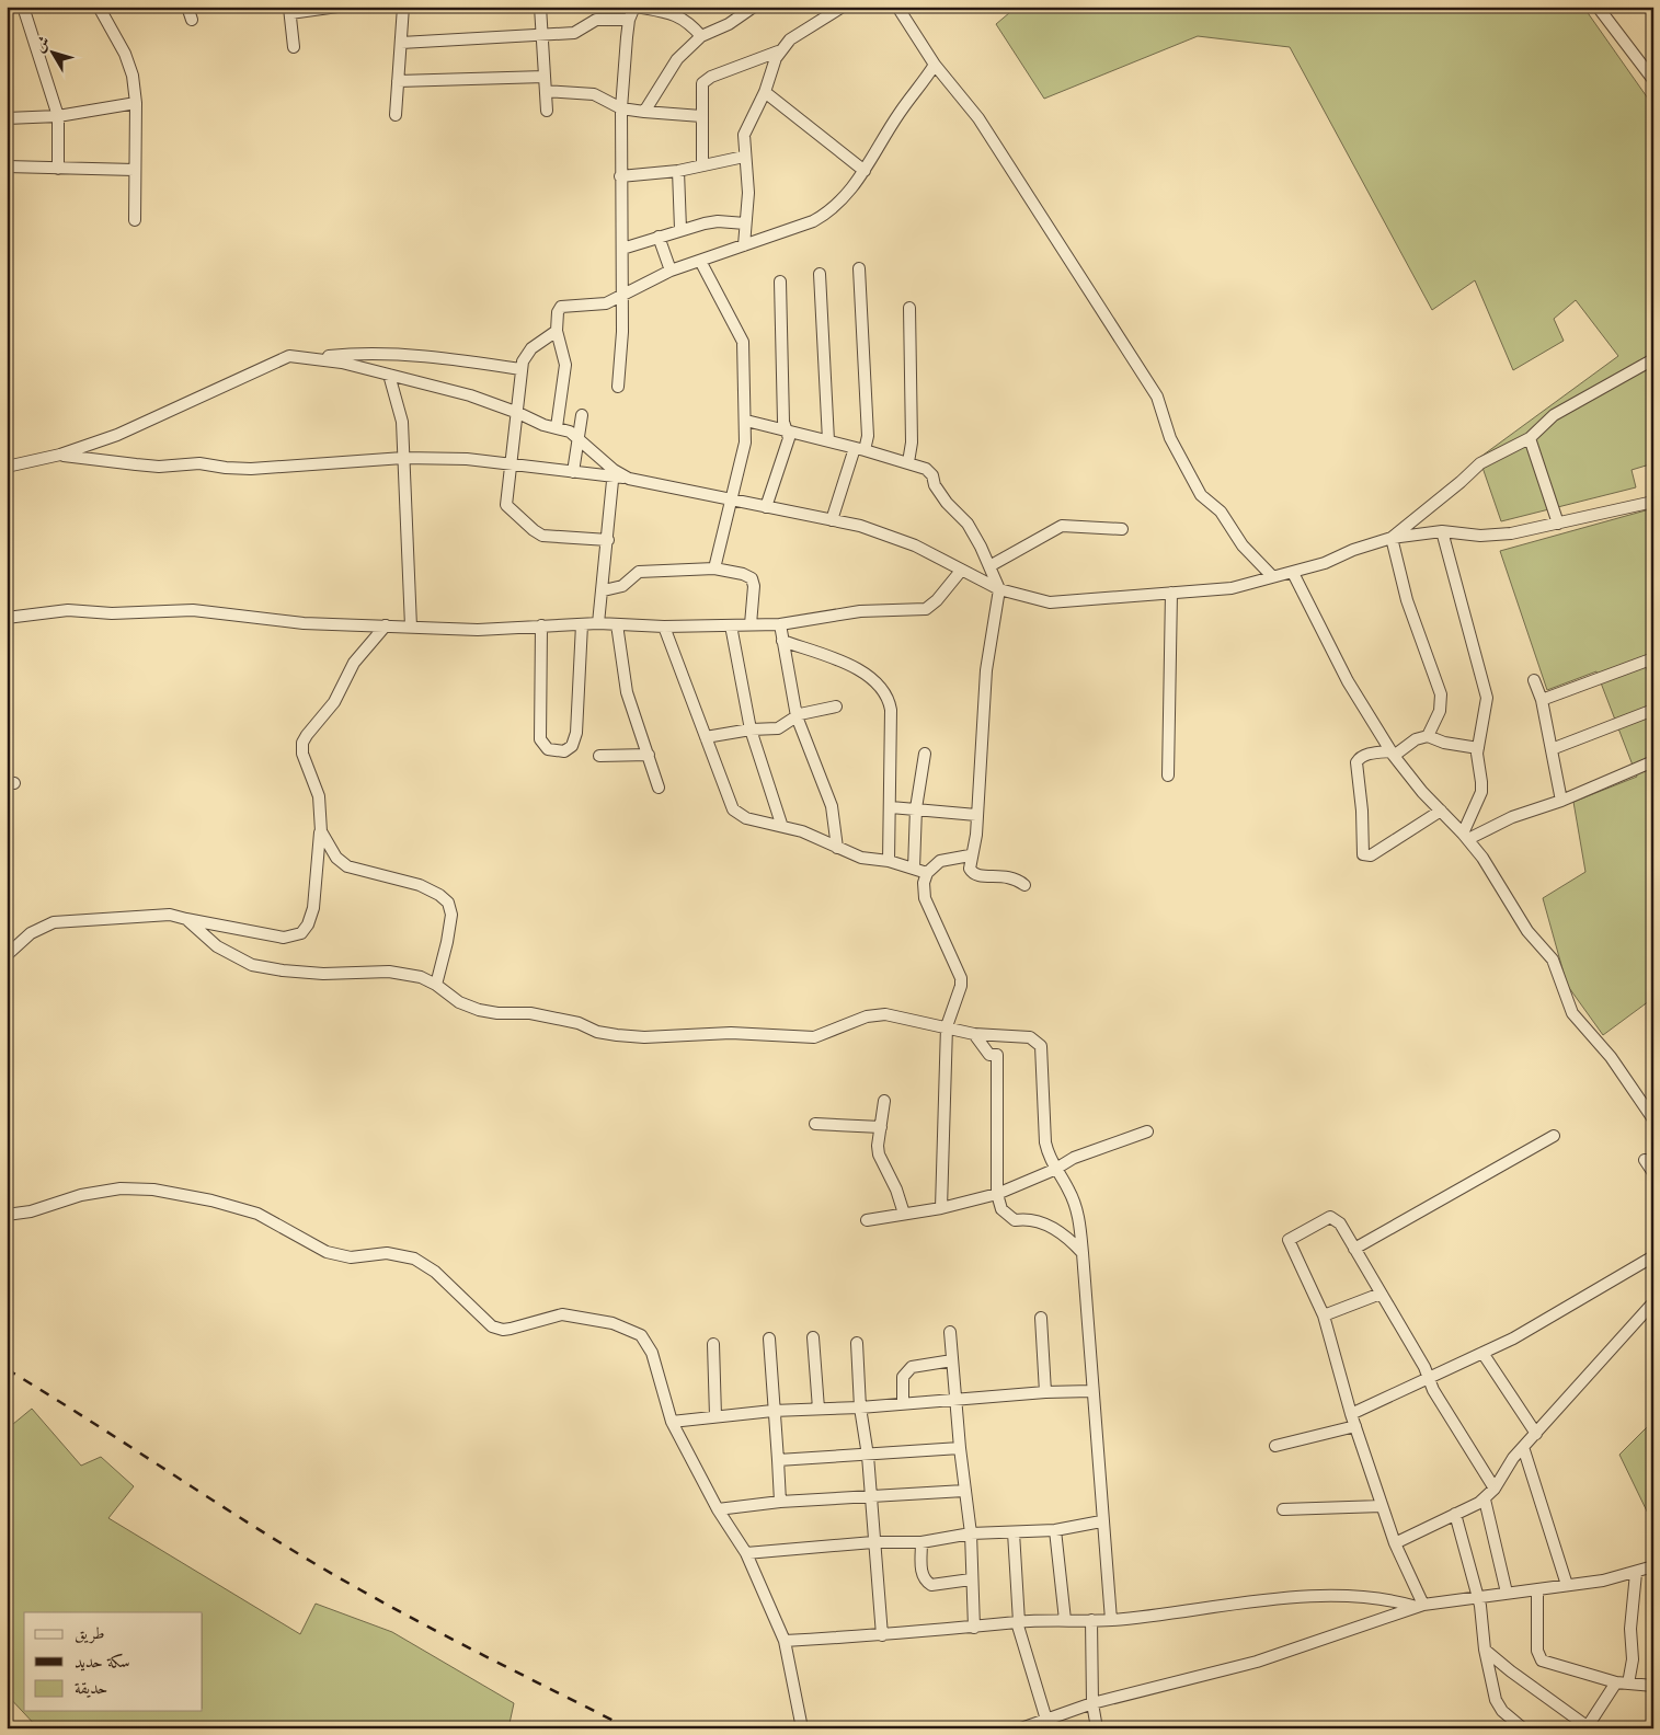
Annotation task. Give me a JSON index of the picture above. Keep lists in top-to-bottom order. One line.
{"legend":["طريق","سكة حديد","حديقة"],"north":"top left"}
